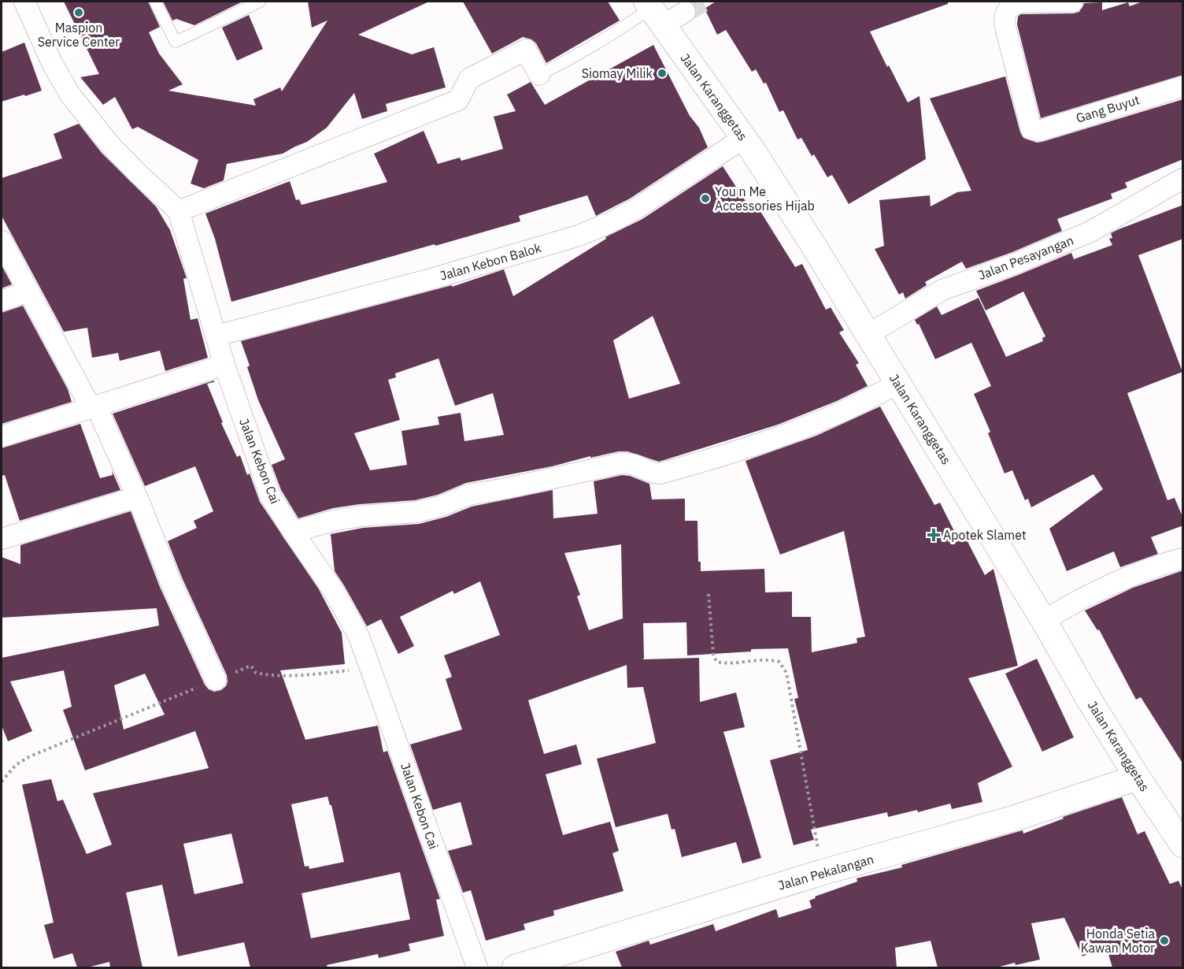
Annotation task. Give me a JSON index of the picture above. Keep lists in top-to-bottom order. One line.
{"streets":{"street":["Jalan Karanggetas","Gang Buyut","Jalan Pesayangan","Jalan Kebon Balok","Jalan Kebon Cai","Jalan Pekalangan"]},"crossings":[["Jalan Karanggetas","Jalan Pesayangan"],["Jalan Karanggetas","Jalan Kebon Balok"],["Jalan Karanggetas","Jalan Pekalangan"],["Jalan Kebon Balok","Jalan Kebon Cai"]],"places":{"other":["Maspion Service Center","Siomay Milik","You n Me Accessories Hijab","Honda Setia Kawan Motor"],"health":["Apotek Slamet"]}}
